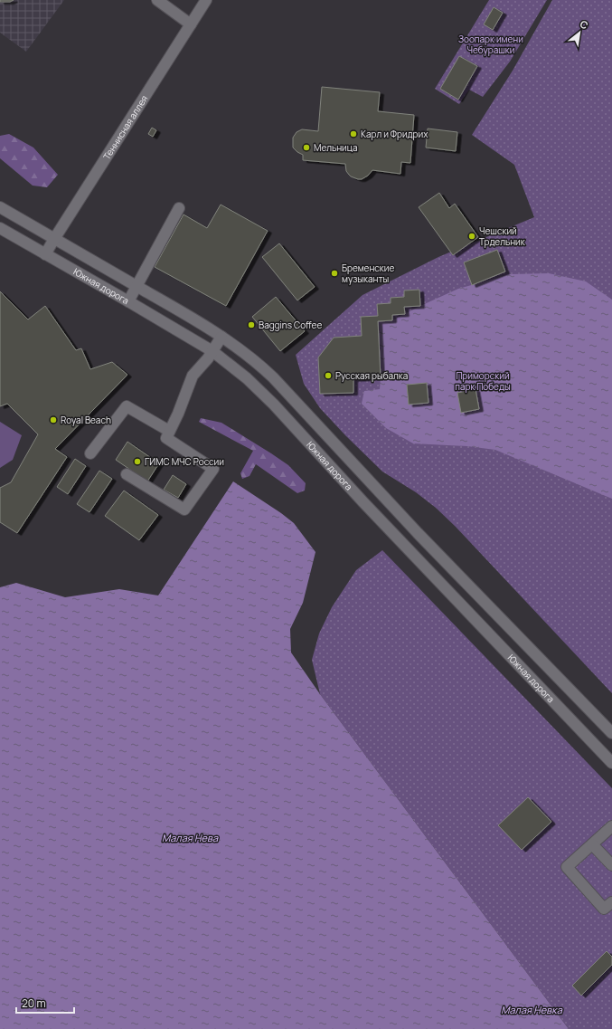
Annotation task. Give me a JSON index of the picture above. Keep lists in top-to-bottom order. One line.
{"streets":{"street":["Теннисная аллея","Южная дорога"]},"crossings":[["Теннисная аллея","Южная дорога"]],"water":["Малая Нева","Малая Невка"],"parks":["Зоопарк имени Чебурашки","Приморский парк Победы"],"places":["Карл и Фридрих","Мельница","Чешский Трдельник","Бременские музыканты","Baggins Coffee","Русская рыбалка","Royal Beach","ГИМС МЧС России"],"scale_bar":"20 m","north":"top right"}
